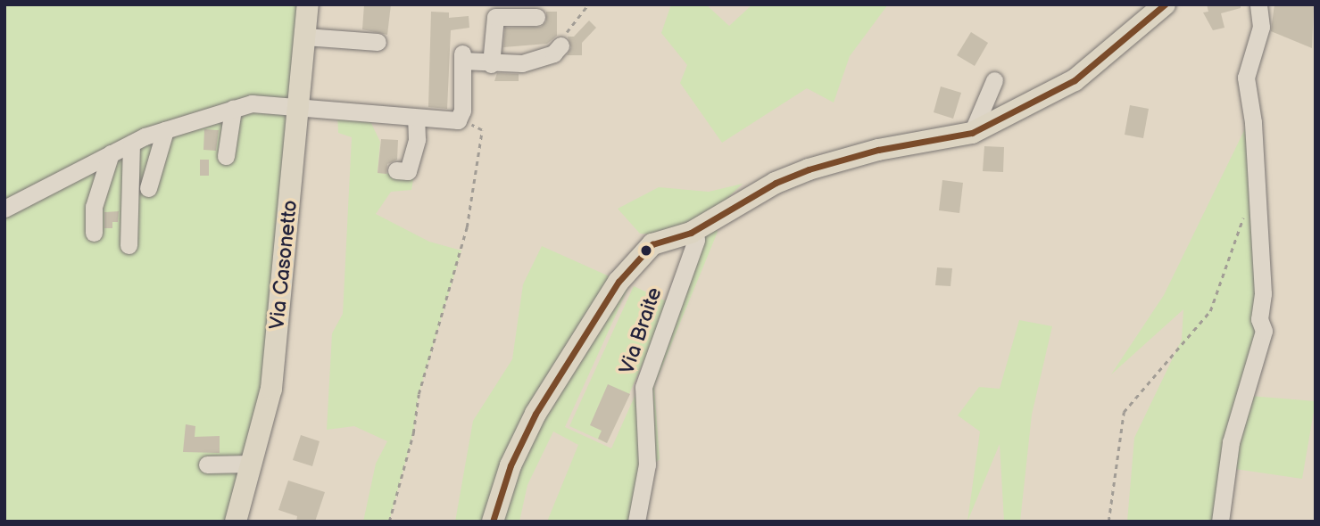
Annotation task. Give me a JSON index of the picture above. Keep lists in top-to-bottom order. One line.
{"streets":{"main road":["Via Casonetto"],"street":["Via Braite"]}}
